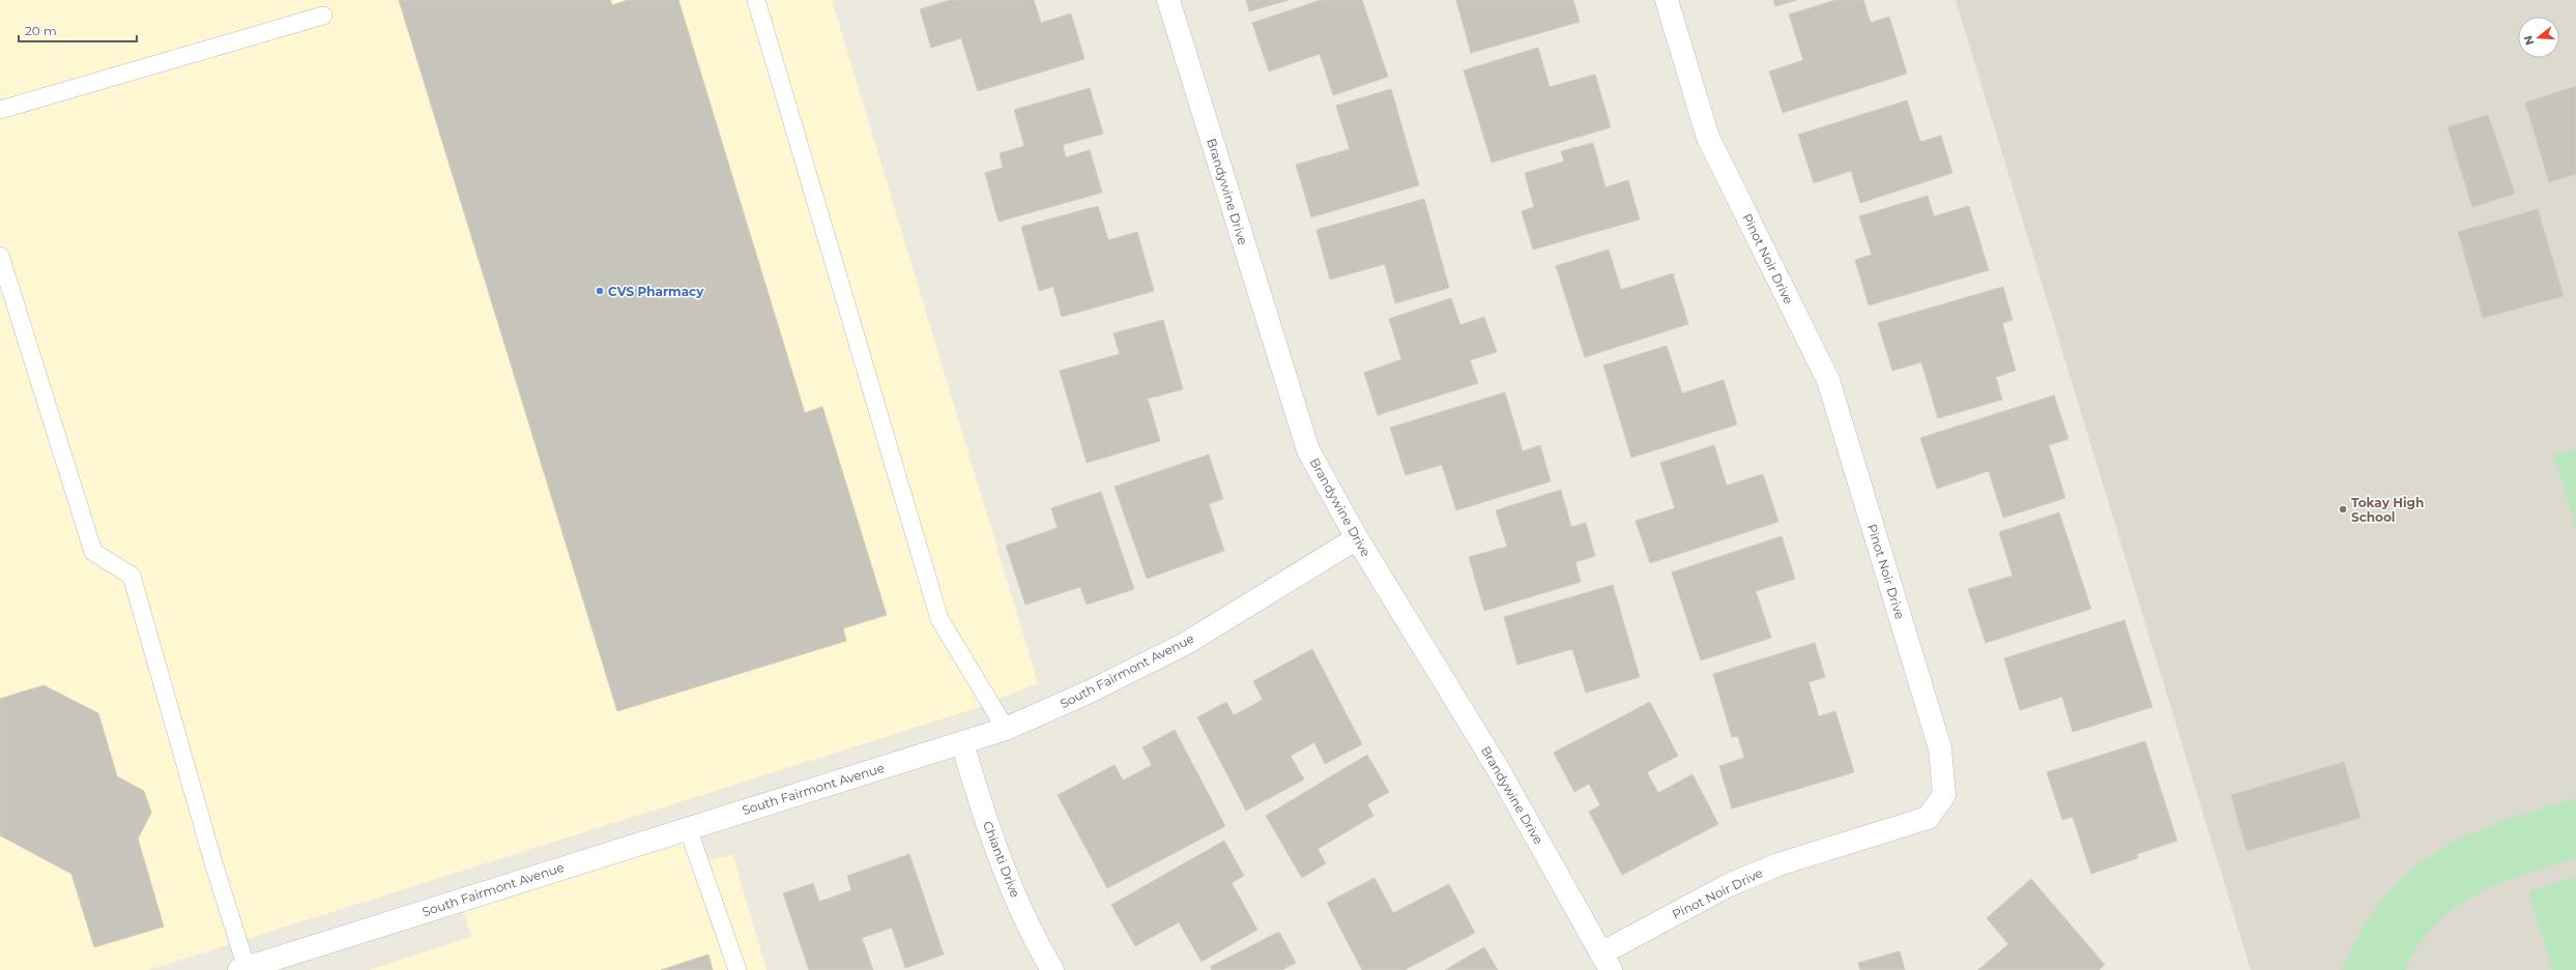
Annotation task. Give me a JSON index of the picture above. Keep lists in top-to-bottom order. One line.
{"streets":{"street":["Brandywine Drive","Pinot Noir Drive","South Fairmont Avenue","Chianti Drive"]},"crossings":[["Brandywine Drive","Pinot Noir Drive"],["Brandywine Drive","South Fairmont Avenue"],["South Fairmont Avenue","Chianti Drive"]],"places":["CVS Pharmacy","Tokay High School"],"scale_bar":"20 m","north":"left"}
